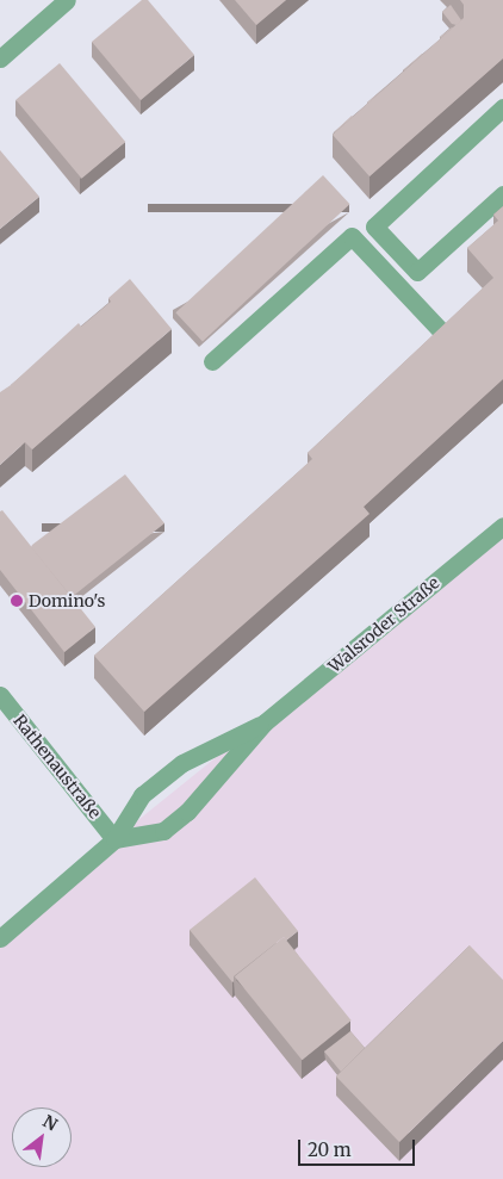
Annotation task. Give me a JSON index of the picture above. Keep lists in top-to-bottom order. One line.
{"streets":{"street":["Walsroder Straße","Rathenaustraße"]},"crossings":[["Walsroder Straße","Rathenaustraße"]],"places":["Domino's"],"scale_bar":"20 m","north":"top right"}
